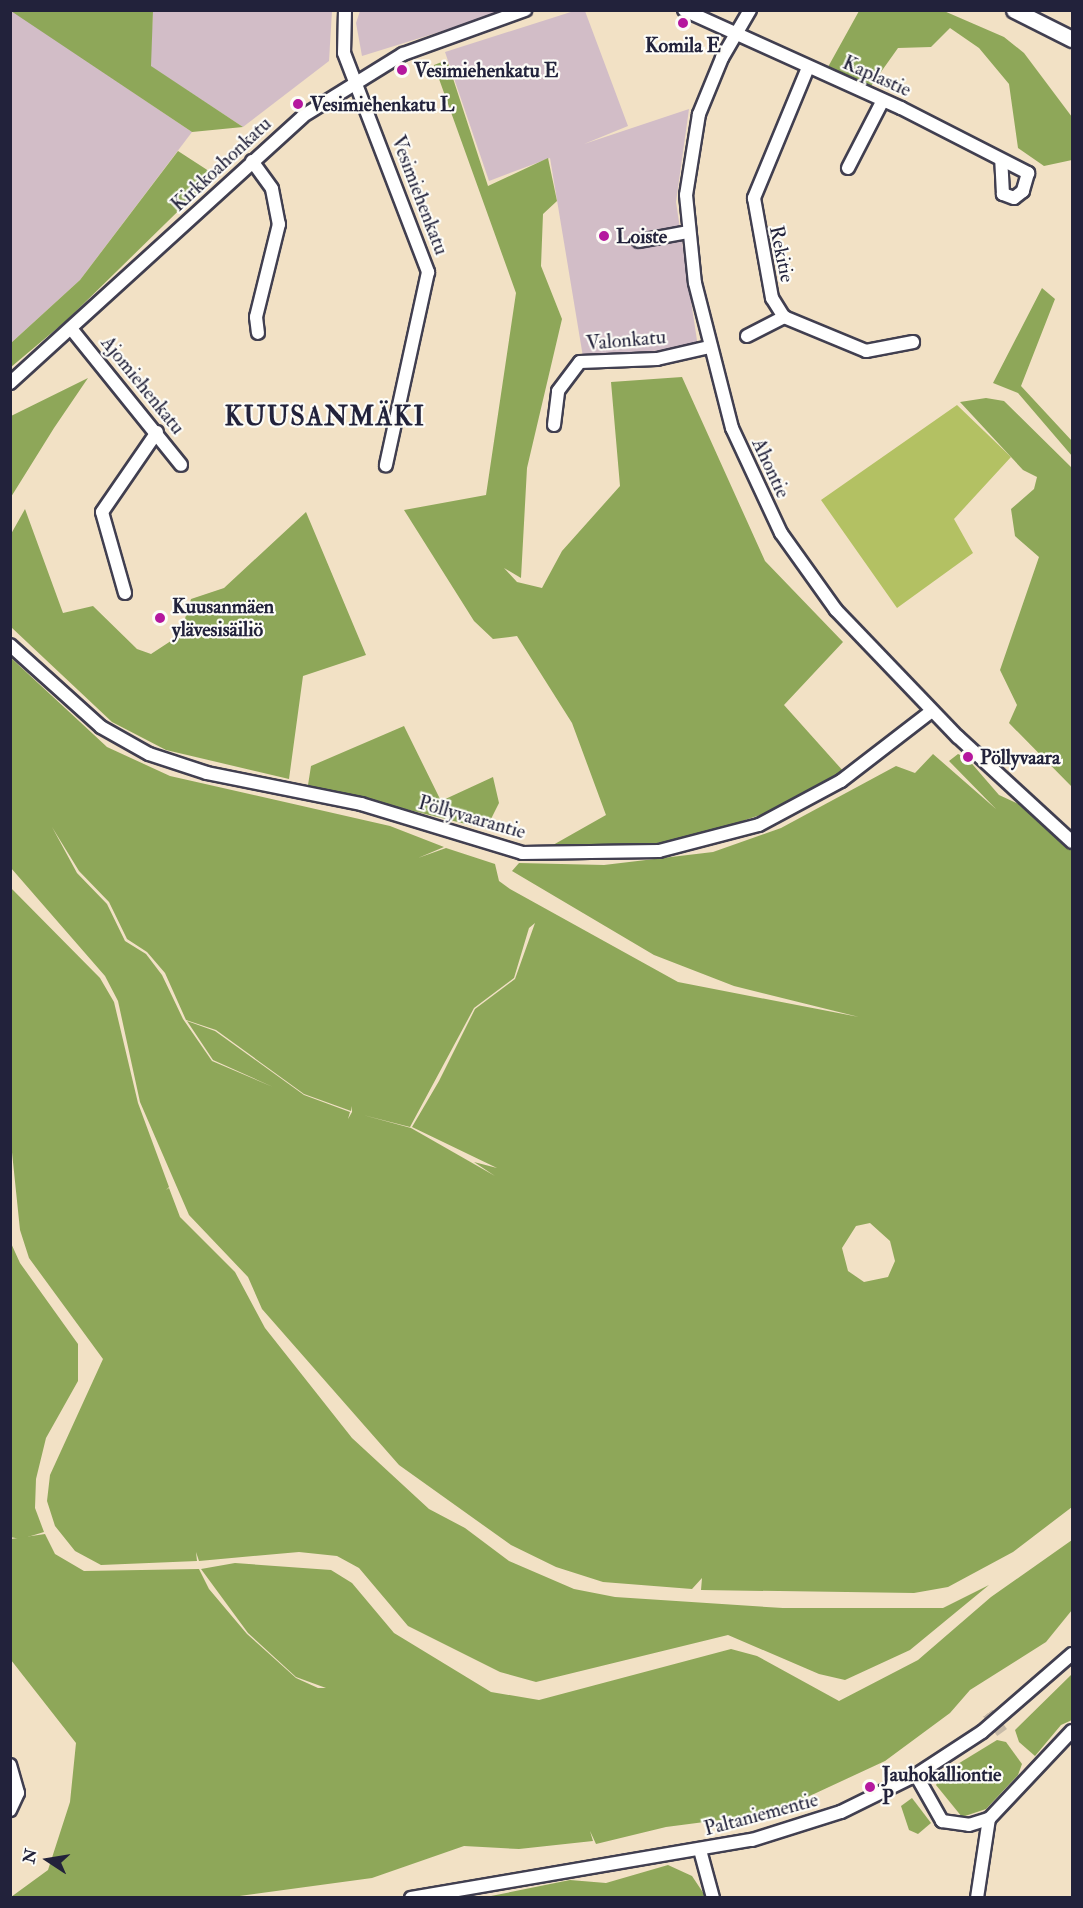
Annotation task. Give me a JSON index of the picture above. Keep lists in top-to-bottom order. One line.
{"streets":{"street":["Kaplastie","Kirkkoahonkatu","Vesimiehenkatu","Rekitie","Valonkatu","Ajomiehenkatu","Ahontie","Pöllyvaarantie","Paltaniementie"]},"crossings":[["Kaplastie","Rekitie"],["Kaplastie","Ahontie"],["Kirkkoahonkatu","Vesimiehenkatu"],["Kirkkoahonkatu","Ajomiehenkatu"],["Valonkatu","Ahontie"],["Ahontie","Pöllyvaarantie"]],"districts":["KUUSANMÄKI"],"places":["Komila E","Vesimiehenkatu E","Vesimiehenkatu L","Loiste","Kuusanmäen ylävesisäiliö","Pöllyvaara","Jauhokalliontie P"],"north":"left"}
